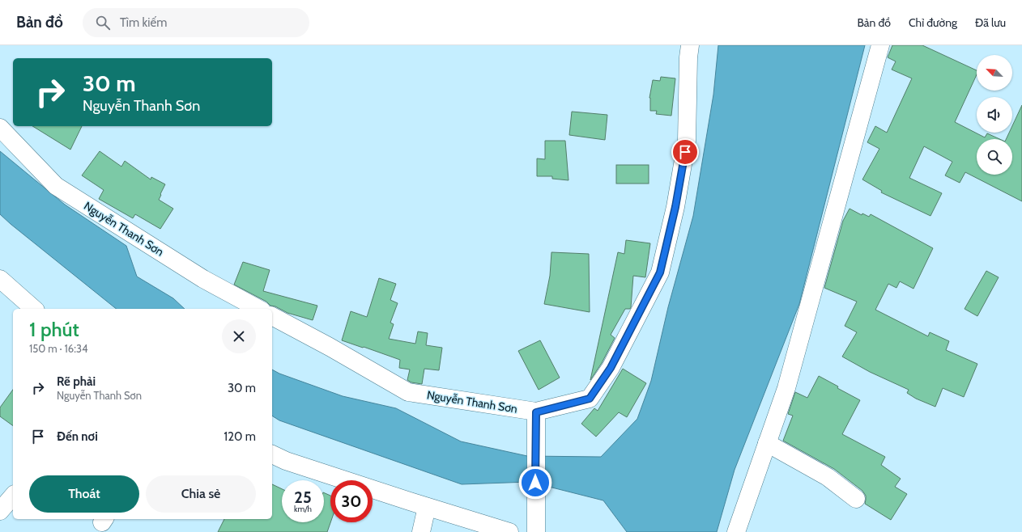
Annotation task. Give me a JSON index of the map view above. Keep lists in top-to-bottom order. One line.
{"streets":{"street":["Nguyễn Thanh Sơn"]},"north":"top left","page":{"header":"Bản đồ","search":"Tìm kiếm","nav":["Bản đồ","Chỉ đường","Đã lưu"],"turn":["30 m","Nguyễn Thanh Sơn"],"heading":["1 phút","150 m · 16:34"],"list":[{"name":"Rẽ phải","note":"Nguyễn Thanh Sơn","value":"30 m"},{"name":"Đến nơi","value":"120 m"}],"buttons":["Thoát","Chia sẻ"],"speed":"25 km/h","limit":"30"}}
